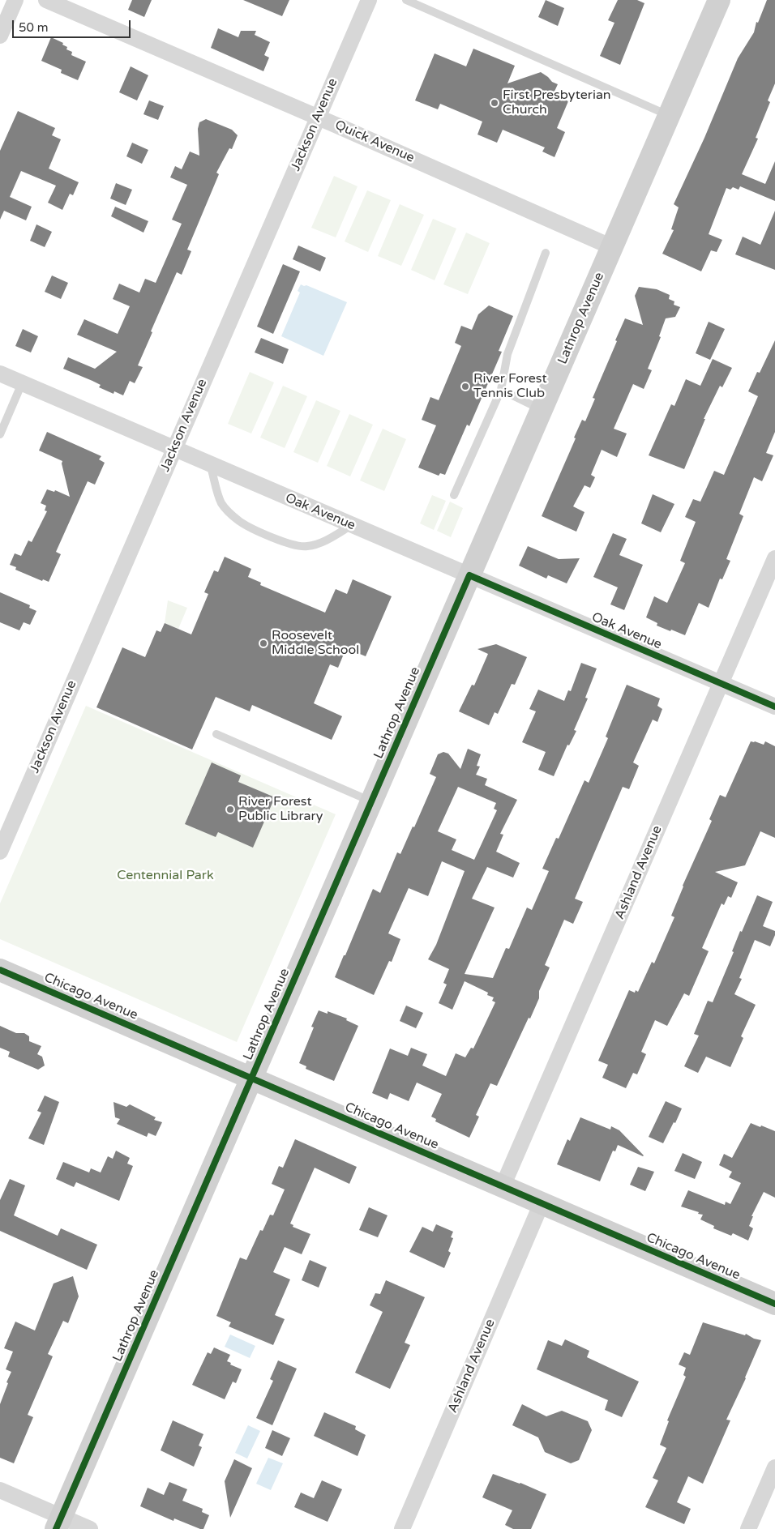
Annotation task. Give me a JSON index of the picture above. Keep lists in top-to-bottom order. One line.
{"streets":{"street":["Jackson Avenue","Quick Avenue","Lathrop Avenue","Oak Avenue","Ashland Avenue","Chicago Avenue"]},"crossings":[["Jackson Avenue","Quick Avenue"],["Jackson Avenue","Oak Avenue"],["Quick Avenue","Lathrop Avenue"],["Lathrop Avenue","Oak Avenue"],["Lathrop Avenue","Chicago Avenue"],["Oak Avenue","Ashland Avenue"],["Ashland Avenue","Chicago Avenue"]],"parks":["Centennial Park"],"places":["First Presbyterian Church","River Forest Tennis Club","Roosevelt Middle School","River Forest Public Library"],"scale_bar":"50 m"}
